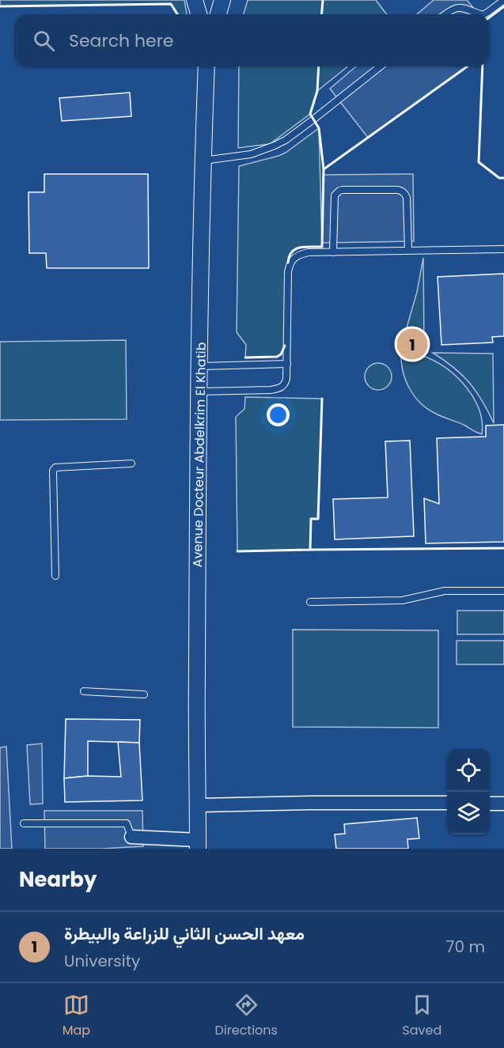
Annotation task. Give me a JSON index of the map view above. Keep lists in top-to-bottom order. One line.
{"streets":{"street":["Avenue Docteur Abdelkrim El Khatib"]},"page":{"search":"Search here","pins":"1","heading":"Nearby","list":[{"mark":"1","name":"معهد الحسن الثاني للزراعة والبيطرة","note":"University","value":"70 m"}],"nav":["Map","Directions","Saved"]}}
